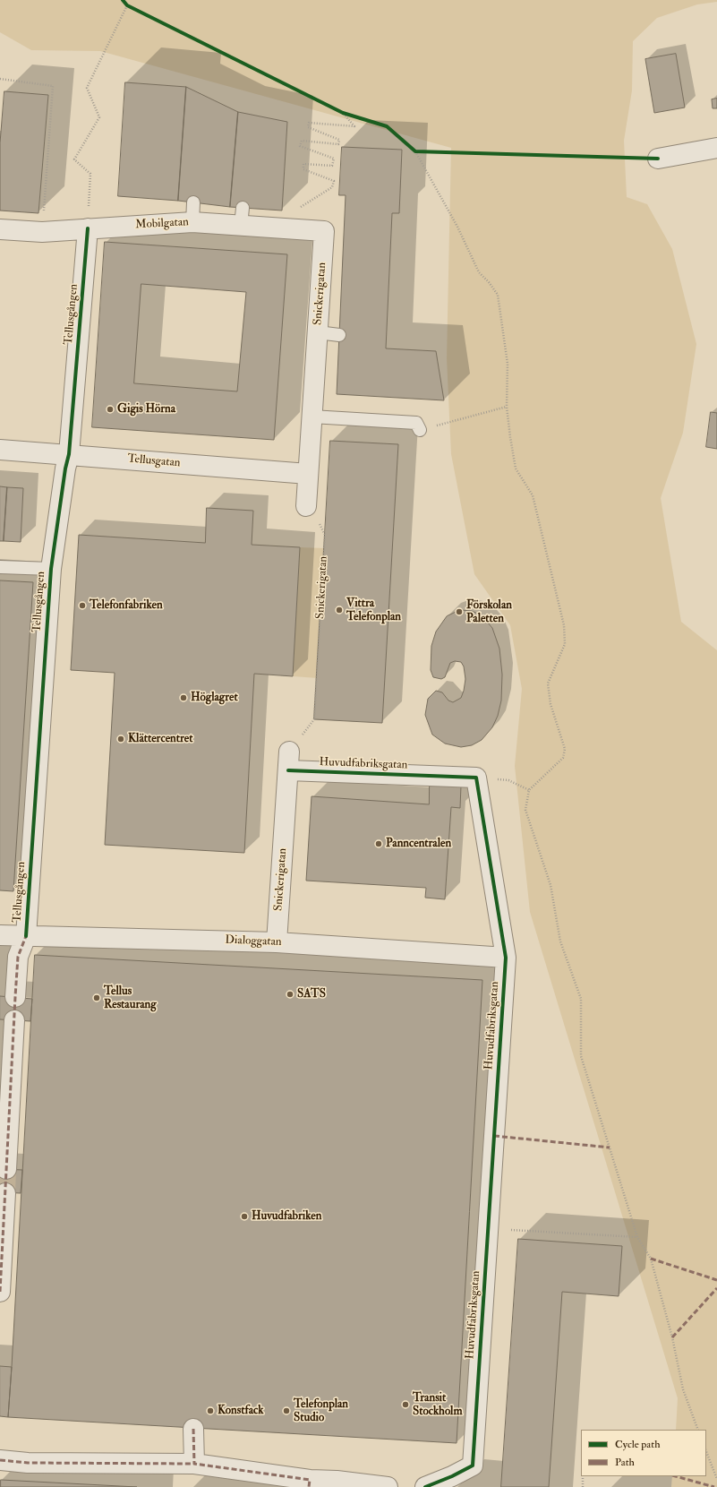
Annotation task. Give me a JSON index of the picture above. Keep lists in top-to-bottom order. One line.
{"streets":{"street":["Mobilgatan","Snickerigatan","Tellusgången","Tellusgatan","Huvudfabriksgatan","Dialoggatan"]},"crossings":[["Mobilgatan","Snickerigatan"],["Mobilgatan","Tellusgången"],["Snickerigatan","Tellusgatan"],["Snickerigatan","Huvudfabriksgatan"],["Snickerigatan","Dialoggatan"],["Tellusgången","Tellusgatan"],["Tellusgången","Dialoggatan"],["Huvudfabriksgatan","Dialoggatan"]],"places":["Gigis Hörna","Telefonfabriken","Vittra Telefonplan","Förskolan Paletten","Höglagret","Klättercentret","Panncentralen","SATS","Tellus Restaurang","Huvudfabriken","Transit Stockholm","Konstfack","Telefonplan Studio"],"legend":["Cycle path","Path"]}
